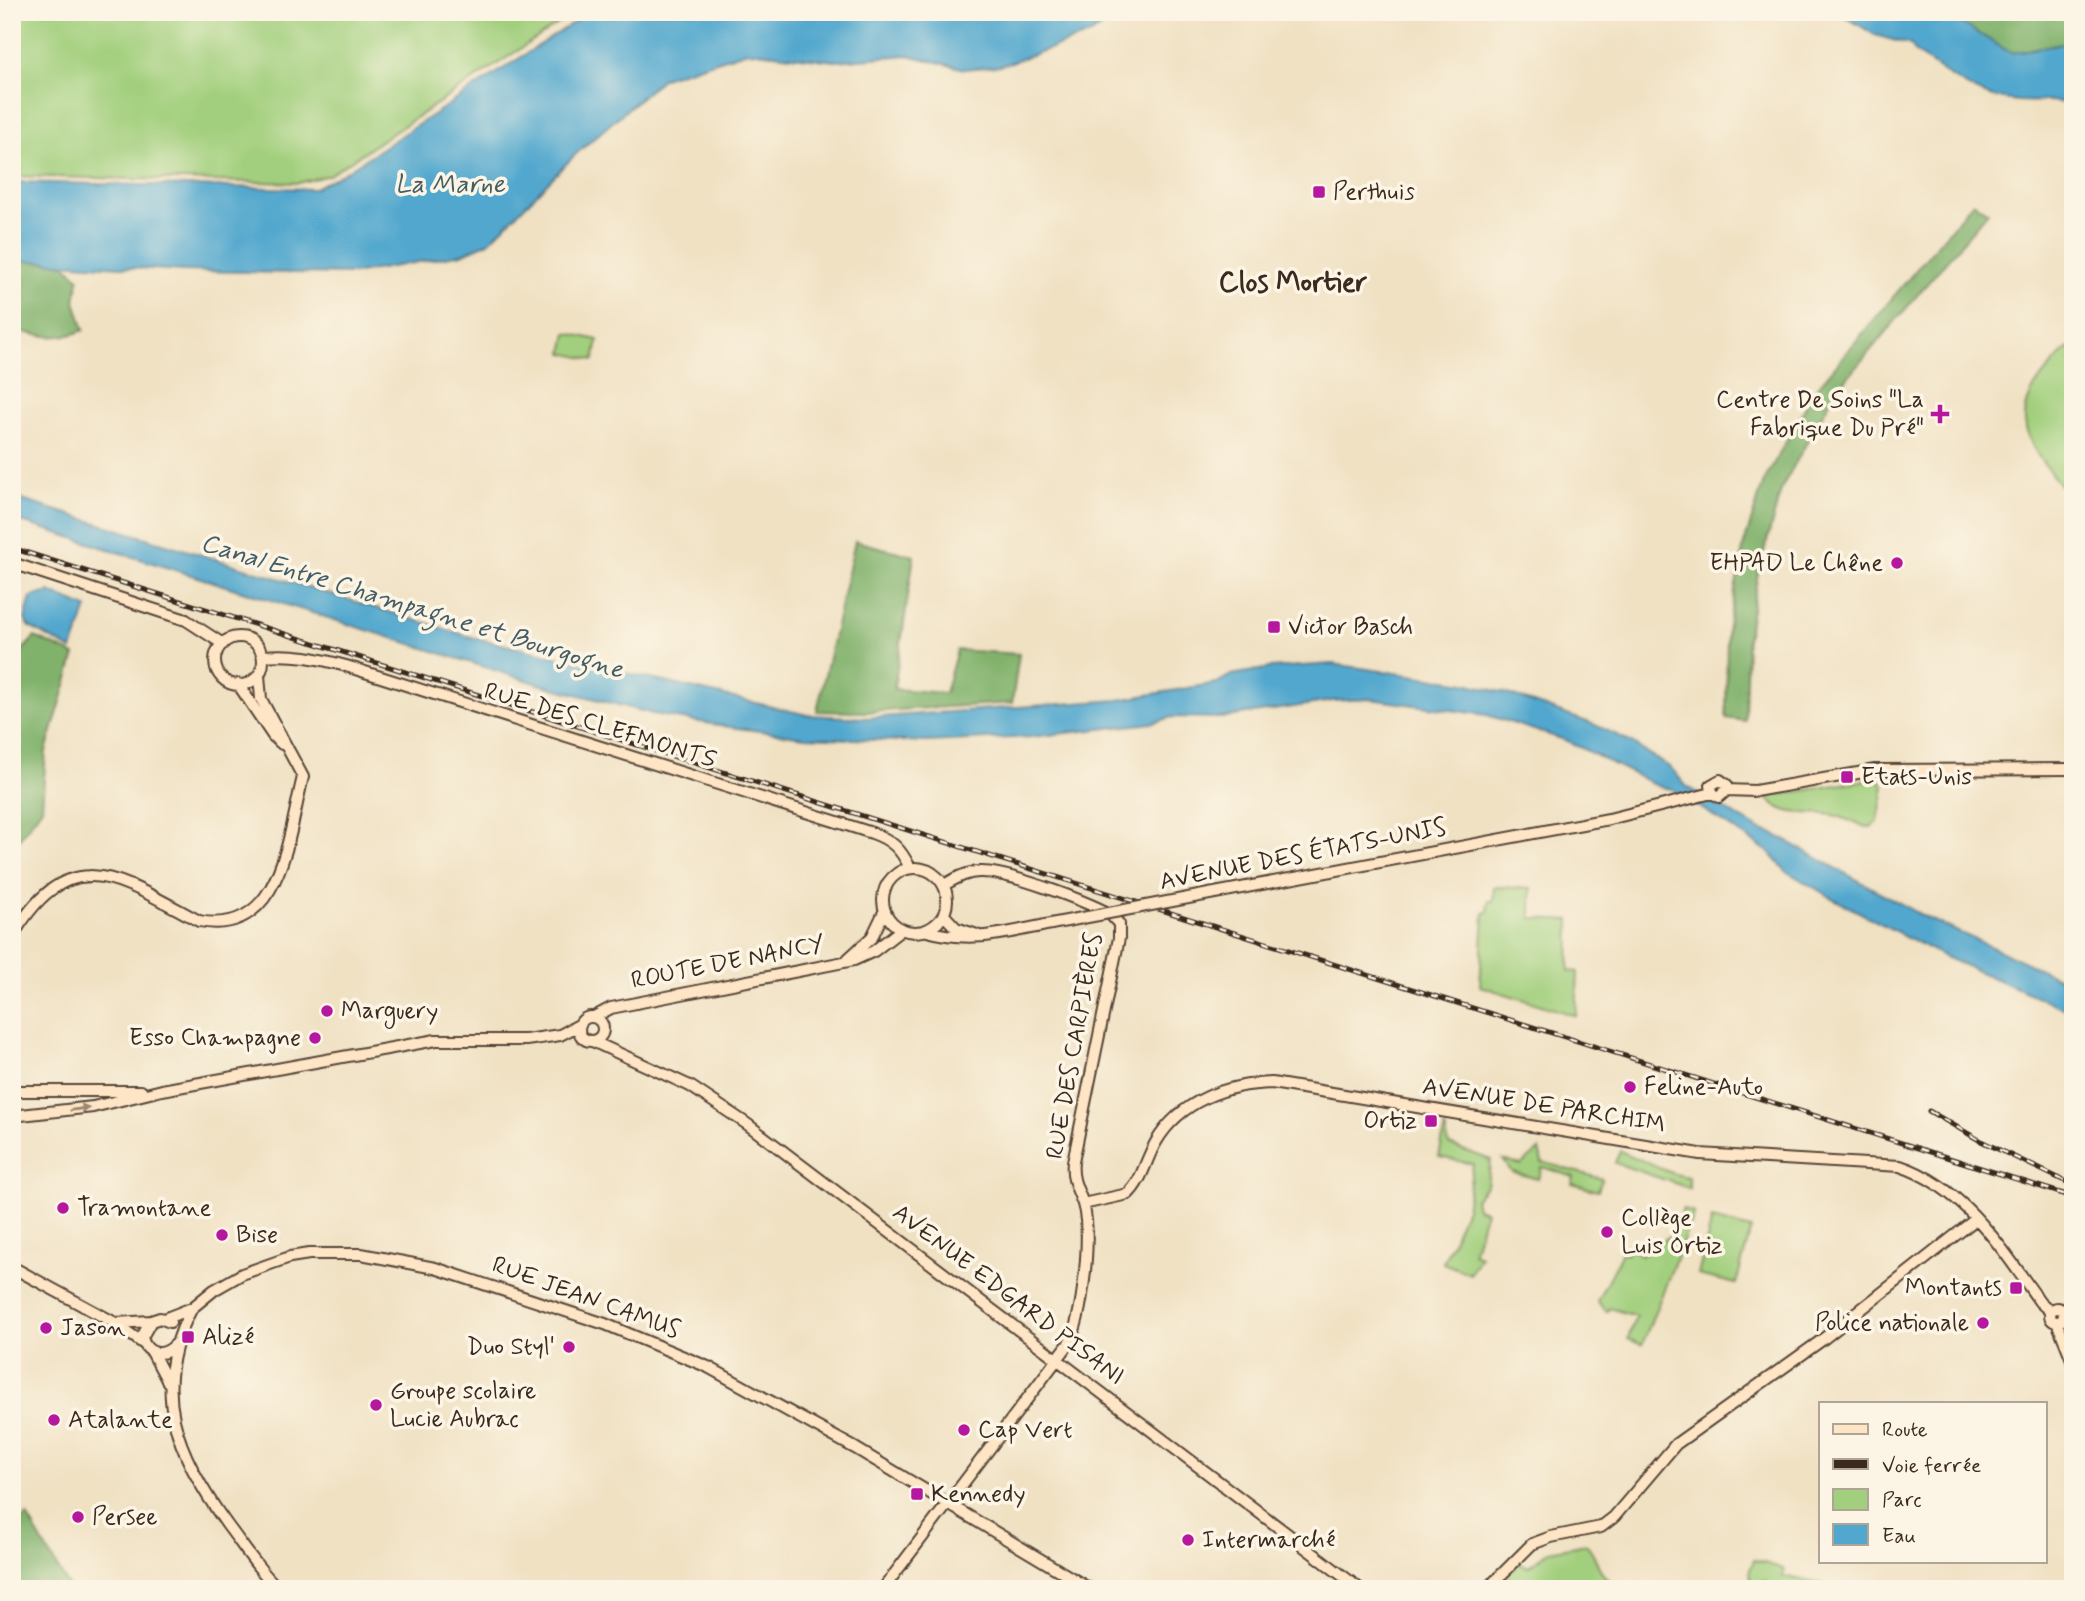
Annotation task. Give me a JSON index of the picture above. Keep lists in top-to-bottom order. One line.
{"streets":{"street":["RUE DES CLEFMONTS","AVENUE DES ÉTATS-UNIS","ROUTE DE NANCY","RUE DES CARPIÈRES","AVENUE DE PARCHIM","AVENUE EDGARD PISANI","RUE JEAN CAMUS"]},"crossings":[["RUE DES CLEFMONTS","AVENUE DES ÉTATS-UNIS"],["RUE DES CLEFMONTS","ROUTE DE NANCY"],["RUE DES CLEFMONTS","RUE DES CARPIÈRES"],["AVENUE DES ÉTATS-UNIS","ROUTE DE NANCY"],["AVENUE DES ÉTATS-UNIS","RUE DES CARPIÈRES"],["ROUTE DE NANCY","RUE DES CARPIÈRES"],["ROUTE DE NANCY","AVENUE EDGARD PISANI"],["RUE DES CARPIÈRES","AVENUE DE PARCHIM"],["RUE DES CARPIÈRES","AVENUE EDGARD PISANI"],["RUE DES CARPIÈRES","RUE JEAN CAMUS"]],"districts":["Clos Mortier"],"water":["La Marne","Canal Entre Champagne et Bourgogne"],"places":{"transit":["Perthuis","Victor Basch","Etats-Unis","Ortiz","Montants","Alizé","Kennedy"],"health":["Centre De Soins \"La Fabrique Du Pré\""],"other":["EHPAD Le Chêne","Marguery","Esso Champagne","Feline-Auto","Tramontane","Collège Luis Ortiz","Bise","Police nationale","Jason","Duo Styl'","Groupe scolaire Lucie Aubrac","Atalante","Cap Vert","Persee","Intermarché"]},"legend":["Route","Voie ferrée","Parc","Eau"]}
